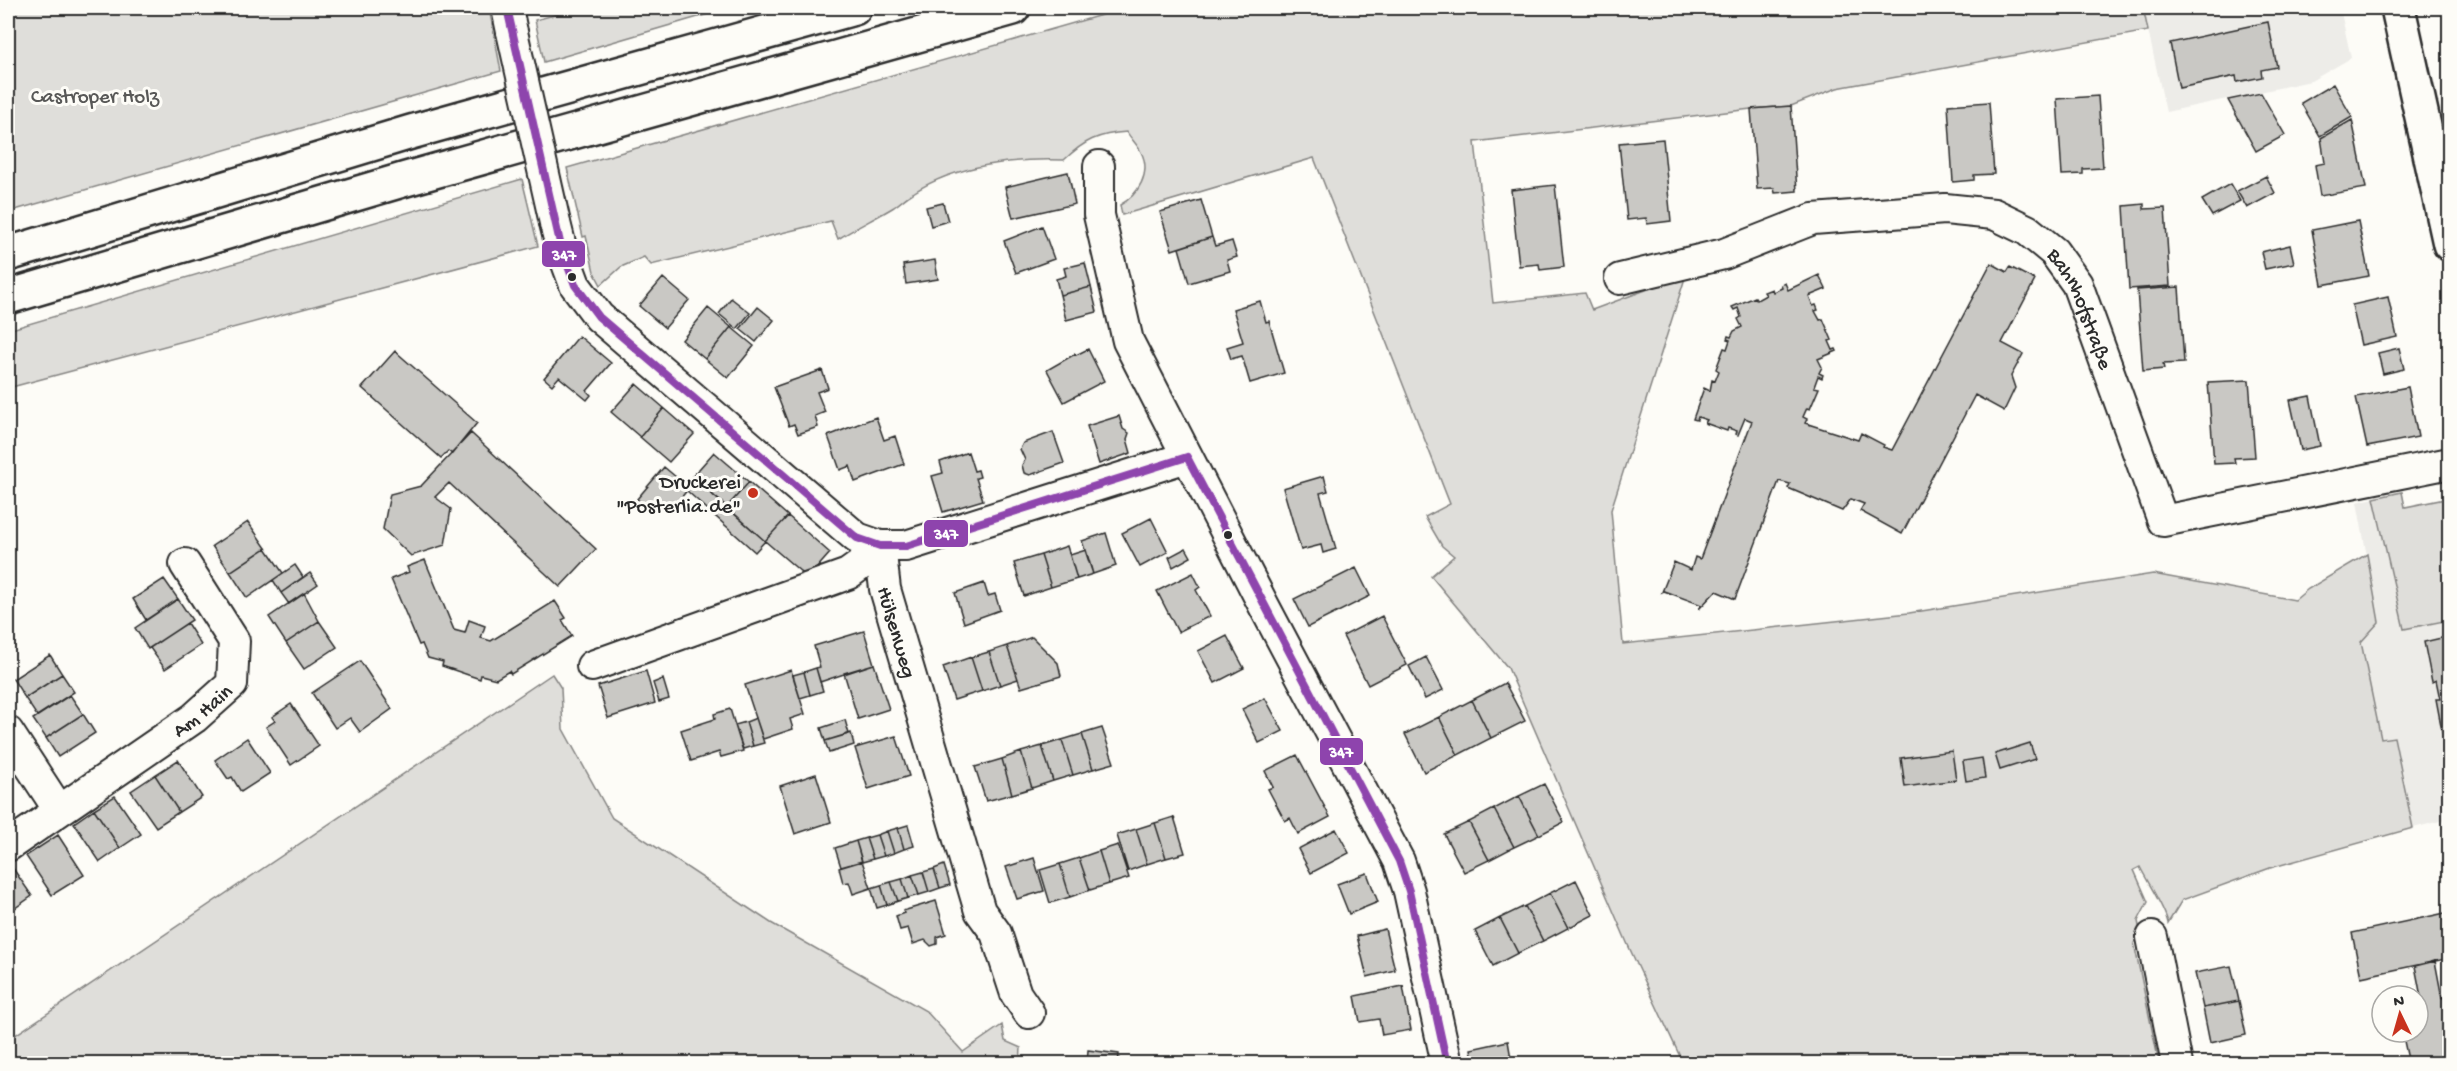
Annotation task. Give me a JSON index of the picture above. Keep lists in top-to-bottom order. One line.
{"streets":{"street":["Bahnhofstraße","Hülsenweg","Am Hain"]},"parks":["Castroper Holz"],"places":["Druckerei \"Posterlia.de\""],"lines":["transit line 347"],"north":"top"}
